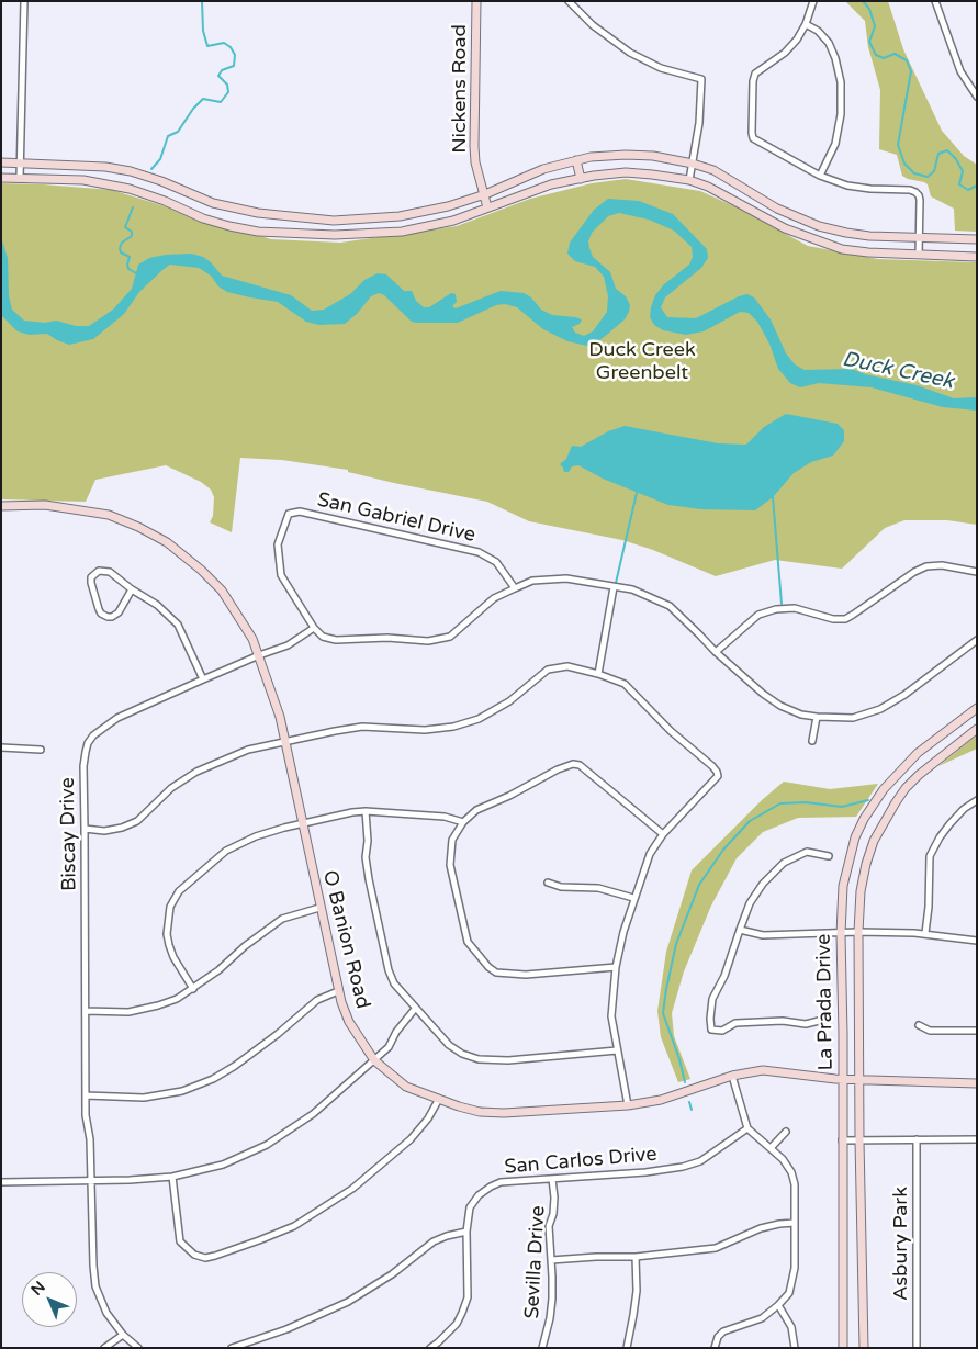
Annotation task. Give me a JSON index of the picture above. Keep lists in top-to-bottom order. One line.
{"streets":{"main road":["Nickens Road","O Banion Road","La Prada Drive"],"street":["San Gabriel Drive","Biscay Drive","San Carlos Drive","Asbury Park","Sevilla Drive"]},"crossings":[["San Gabriel Drive","Biscay Drive"],["Biscay Drive","O Banion Road"],["O Banion Road","La Prada Drive"],["San Carlos Drive","Sevilla Drive"]],"water":["Duck Creek"],"parks":["Duck Creek Greenbelt"],"north":"top left"}
